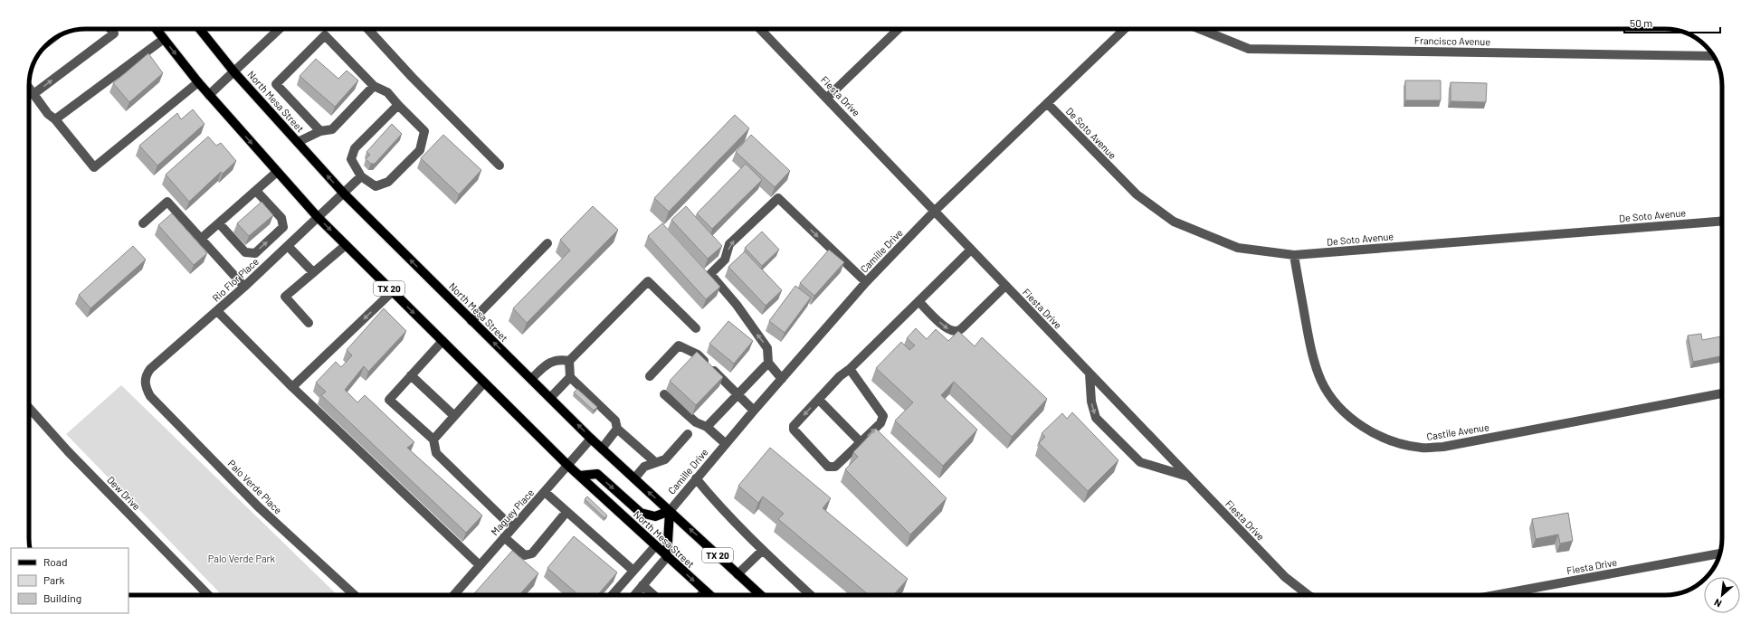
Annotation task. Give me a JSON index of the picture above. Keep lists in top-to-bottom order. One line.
{"streets":{"main road":["North Mesa Street","TX 20"],"street":["Francisco Avenue","Fiesta Drive","De Soto Avenue","Camille Drive","Rio Flor Place","Castile Avenue","Palo Verde Place","Dew Drive","Maguey Place"]},"crossings":[["Fiesta Drive","Camille Drive"],["North Mesa Street","Camille Drive"],["North Mesa Street","Rio Flor Place"],["North Mesa Street","Maguey Place"],["De Soto Avenue","Camille Drive"],["De Soto Avenue","Castile Avenue"],["Rio Flor Place","Palo Verde Place"]],"parks":["Palo Verde Park"],"legend":["Road","Park","Building"],"scale_bar":"50 m","north":"bottom left"}
